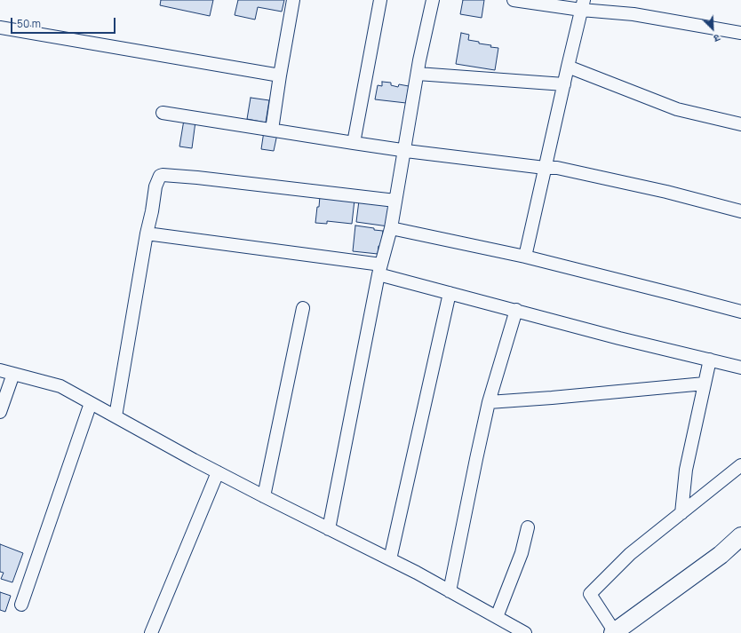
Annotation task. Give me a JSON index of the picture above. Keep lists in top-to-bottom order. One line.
{"scale_bar":"50 m","north":"bottom right"}
